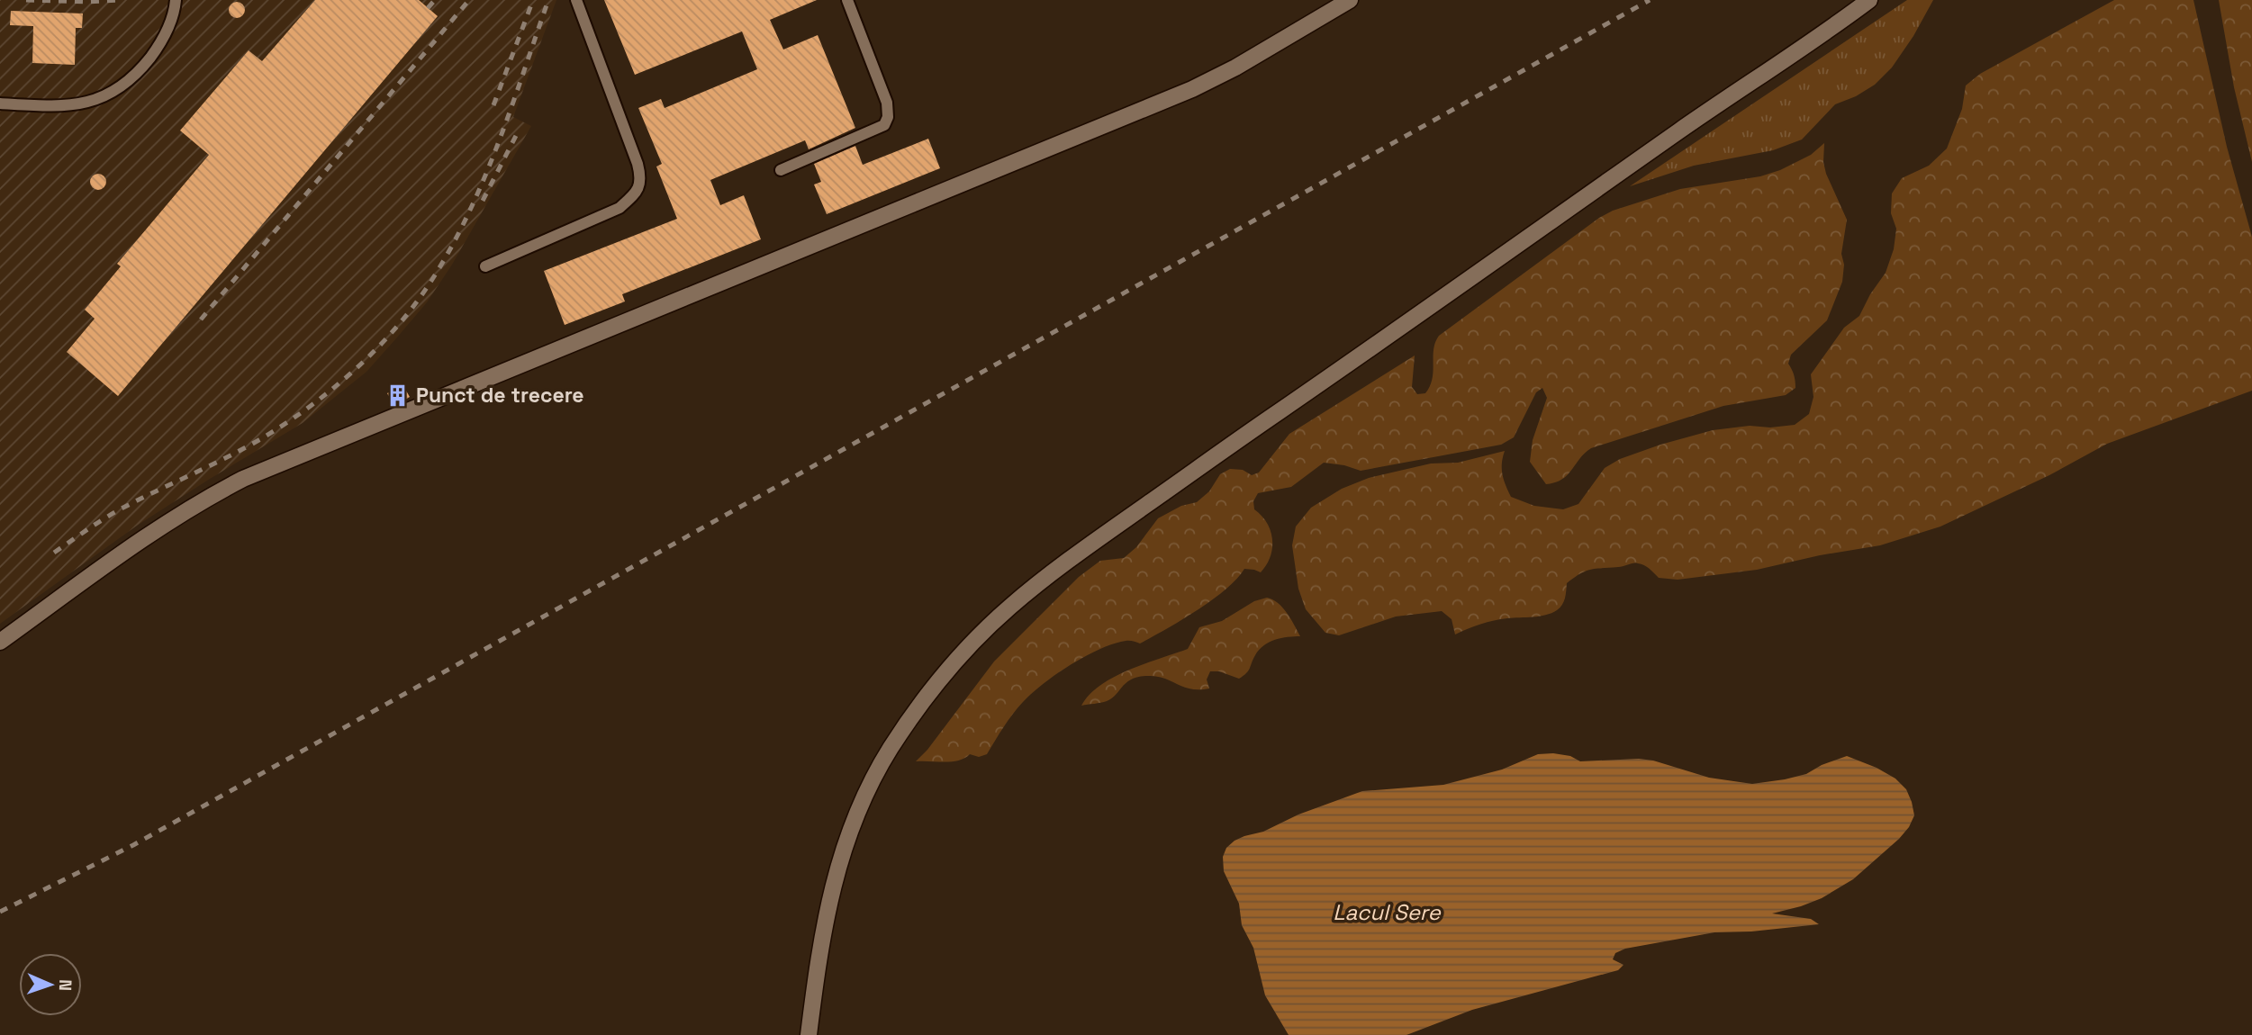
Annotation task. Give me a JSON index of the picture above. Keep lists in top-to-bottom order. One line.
{"water":["Lacul Sere"],"places":{"building":["Punct de trecere"]},"north":"right"}
